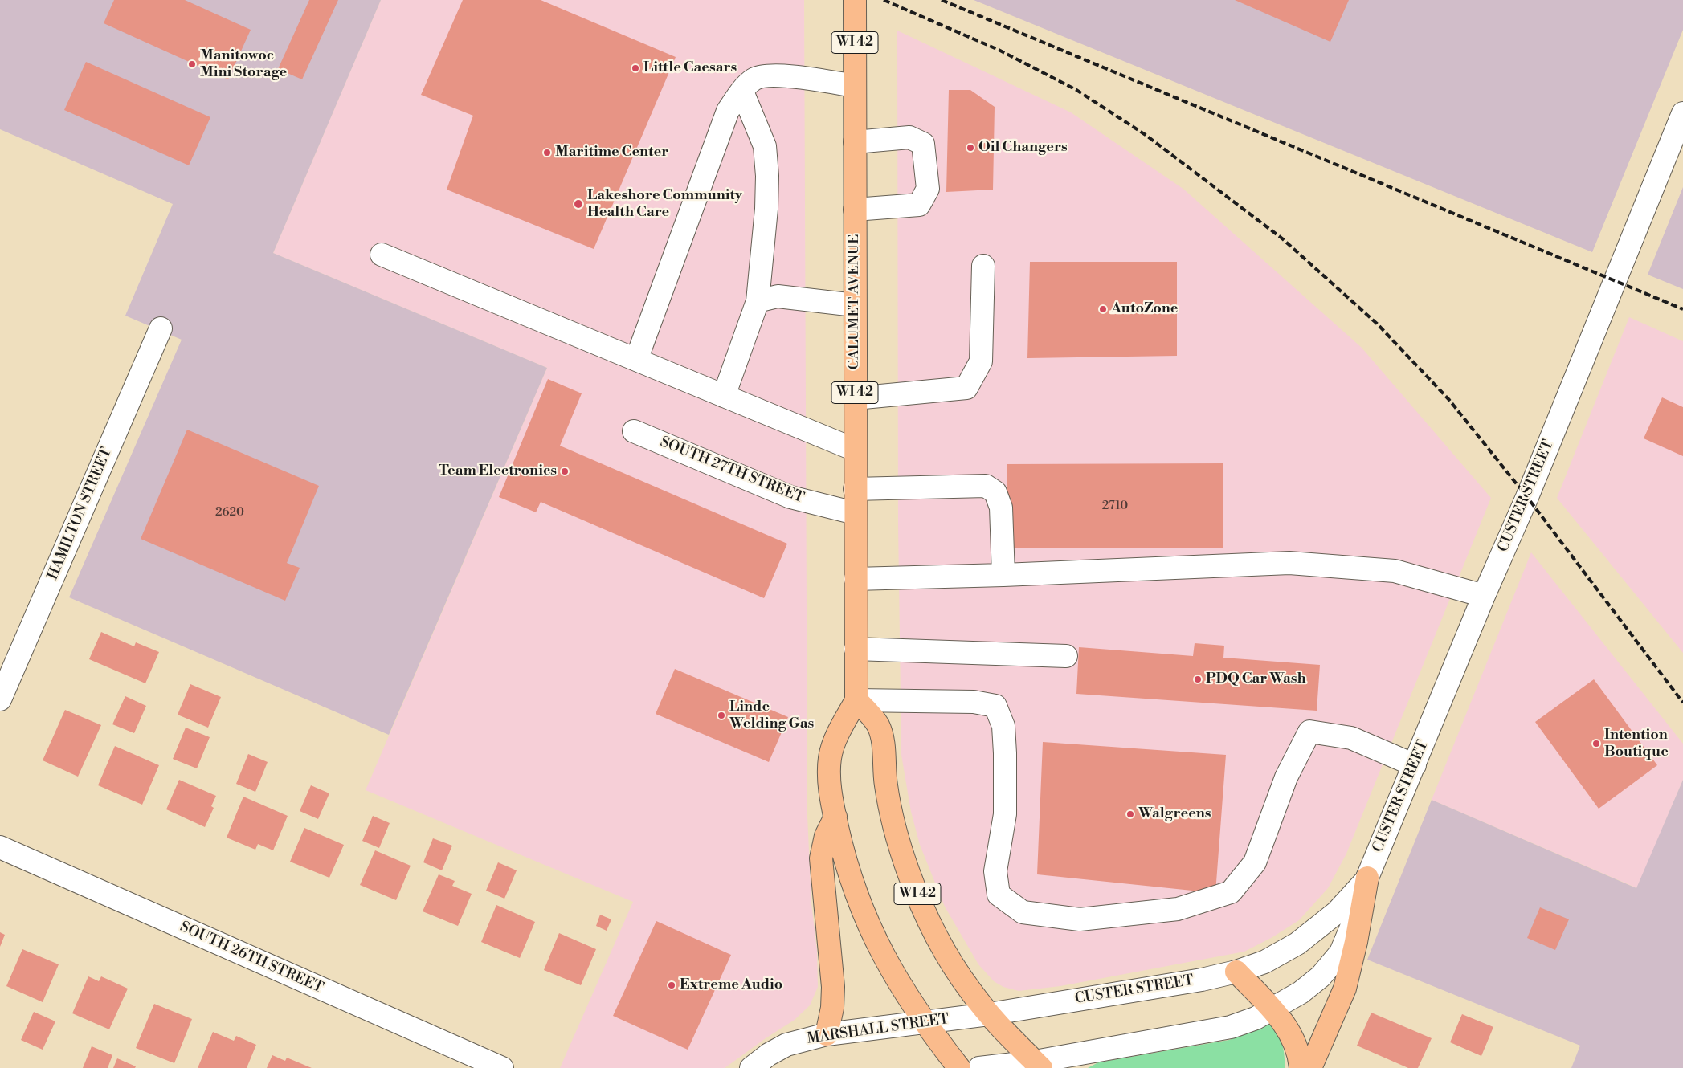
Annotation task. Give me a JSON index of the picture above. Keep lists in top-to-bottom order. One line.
{"streets":{"main road":["WI 42","CALUMET AVENUE"],"street":["SOUTH 27TH STREET","CUSTER STREET","HAMILTON STREET","SOUTH 26TH STREET","MARSHALL STREET"]},"crossings":[["WI 42","CALUMET AVENUE"],["WI 42","CUSTER STREET"],["WI 42","MARSHALL STREET"],["CALUMET AVENUE","SOUTH 27TH STREET"],["CALUMET AVENUE","MARSHALL STREET"],["CUSTER STREET","MARSHALL STREET"]],"places":["Manitowoc Mini Storage","Little Caesars","Oil Changers","Maritime Center","Lakeshore Community Health Care","AutoZone","Team Electronics","PDQ Car Wash","Linde Welding Gas","Intention Boutique","Walgreens","Extreme Audio"],"house_numbers":["2710","2620"]}
